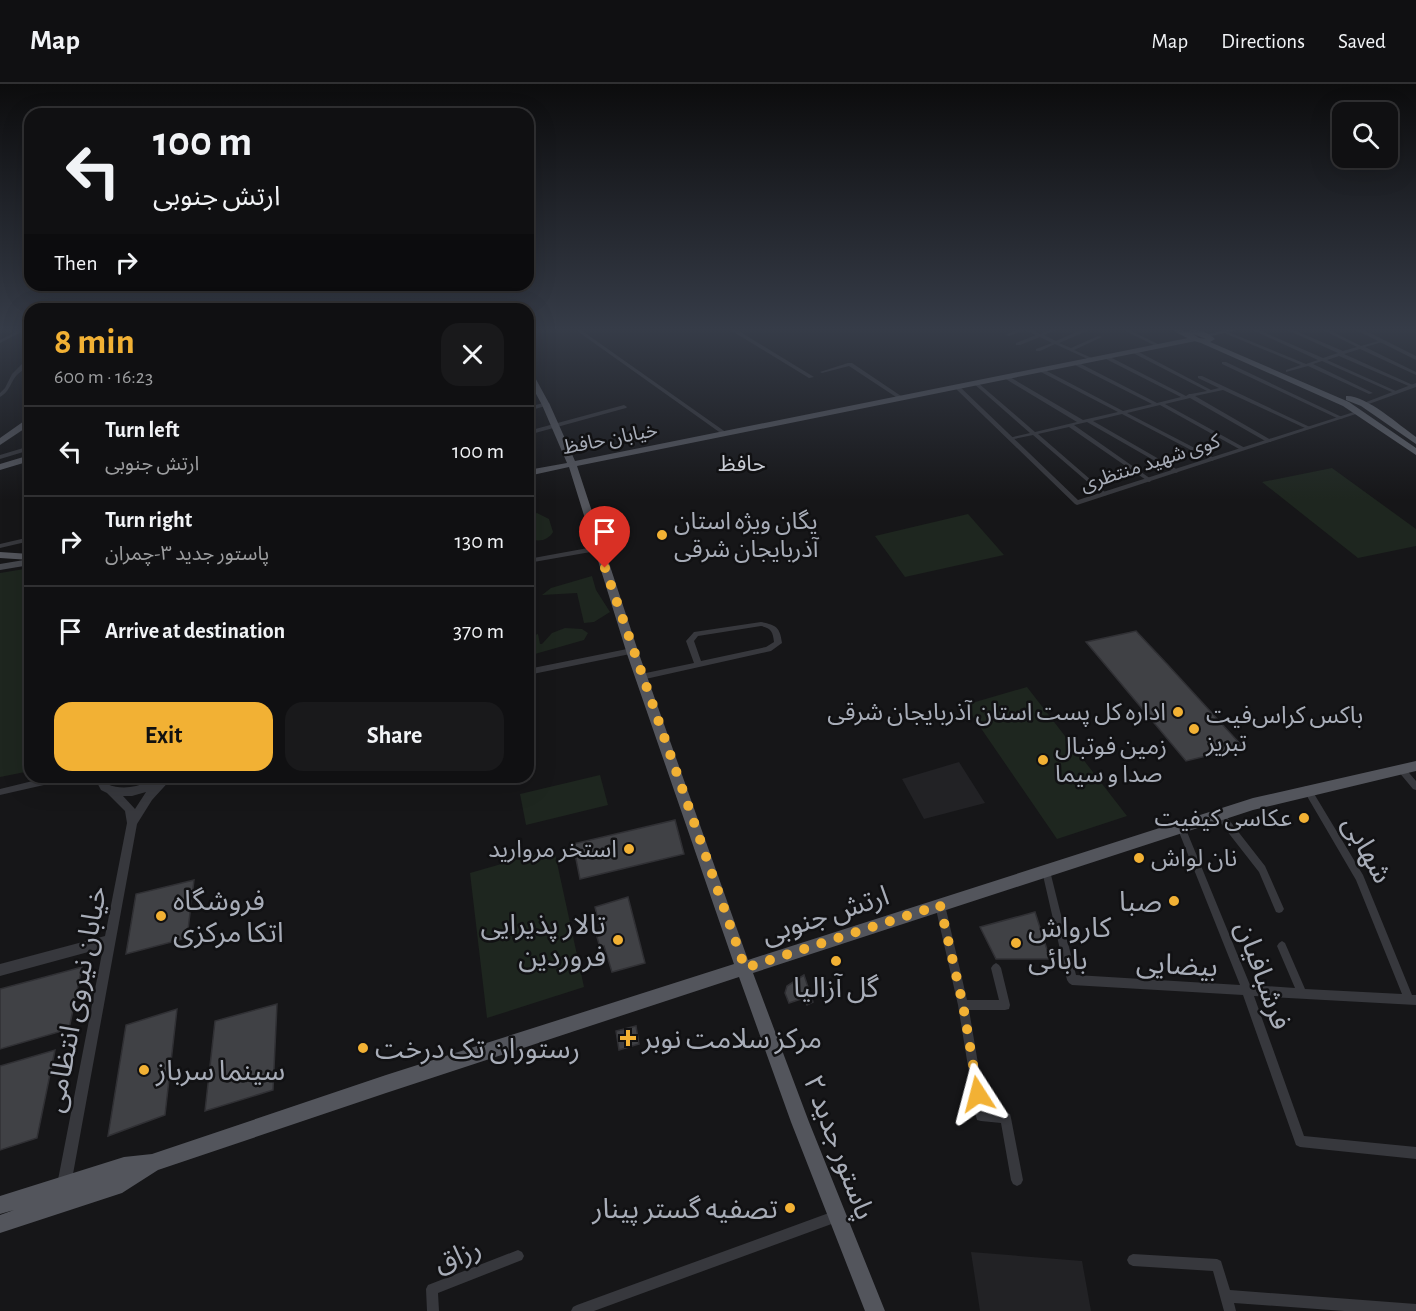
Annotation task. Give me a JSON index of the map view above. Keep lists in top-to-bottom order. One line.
{"streets":{"main road":["خیابان حافظ","ارتش جنوبی","پاستور جدید ۲"],"street":["کوی شهید منتظری","شهابی","بیضایی","فرشبافیان","خیابان نیروی انتظامی","رزاق"]},"crossings":[["خیابان حافظ","کوی شهید منتظری"],["خیابان حافظ","پاستور جدید ۲"],["شهابی","ارتش جنوبی"],["شهابی","بیضایی"],["ارتش جنوبی","بیضایی"],["ارتش جنوبی","فرشبافیان"],["ارتش جنوبی","خیابان نیروی انتظامی"],["ارتش جنوبی","پاستور جدید ۲"],["بیضایی","فرشبافیان"]],"districts":["حافظ"],"places":{"other":["یگان ویژه استان آذربایجان شرقی","اداره کل پست استان آذربایجان شرقی","باکس کراس‌فیت تبریز","زمین فوتبال صدا و سیما","عکاسی کیفیت","استخر مروارید","نان لواش","صبا","فروشگاه اتکا مرکزی","تالار پذیرایی فروردین","کارواش بابائی","گل آزالیا","رستوران تک درخت","سینما سرباز","تصفیه گستر پینار"],"health":["مرکز سلامت نوبر"]},"page":{"header":"Map","nav":["Map","Directions","Saved"],"turn":["100 m","ارتش جنوبی"],"then":"Then","heading":["8 min","600 m · 16:23"],"list":[{"name":"Turn left","note":"ارتش جنوبی","value":"100 m"},{"name":"Turn right","note":"پاستور جدید ۳-چمران","value":"130 m"},{"name":"Arrive at destination","value":"370 m"}],"buttons":["Exit","Share"]}}
